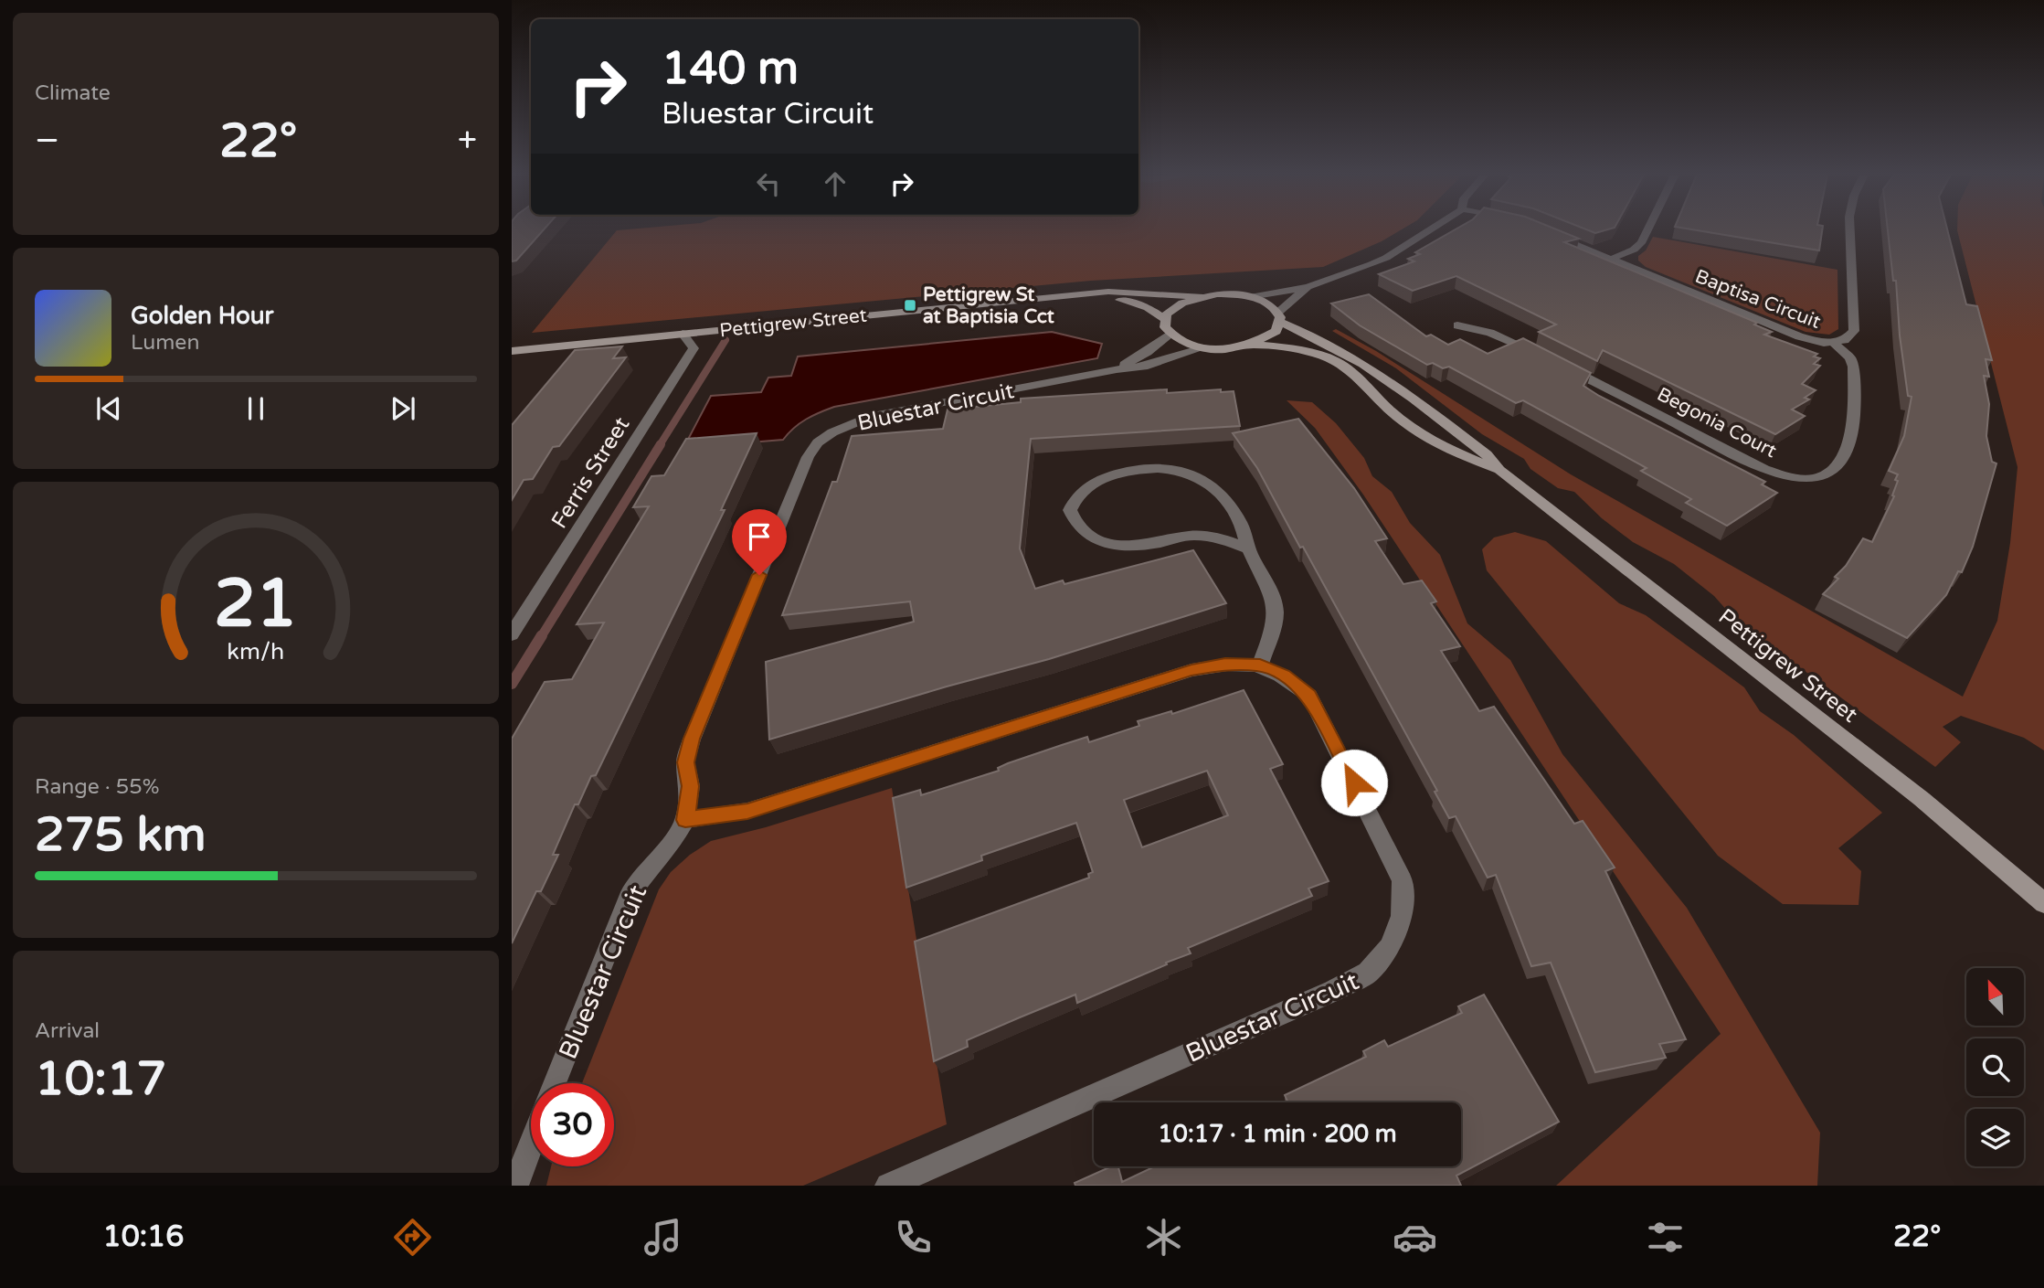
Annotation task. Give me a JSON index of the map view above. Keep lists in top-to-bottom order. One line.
{"streets":{"main road":["Pettigrew Street"],"street":["Baptisa Circuit","Bluestar Circuit","Begonia Court","Ferris Street"]},"crossings":[["Baptisa Circuit","Begonia Court"],["Pettigrew Street","Ferris Street"]],"places":{"transit":["Pettigrew St at Baptisia Cct"]},"north":"top left","page":{"tile":["Climate",["Range · 55%","275 km"],["Arrival","10:17"]],"turn":["140 m","Bluestar Circuit"],"heat":["−","22°","+"],"song":["Golden Hour","Lumen"],"limit":"30","trip":"10:17 · 1 min · 200 m","tabs":["10:16","22°"],"gauge":["21","km/h"]}}
